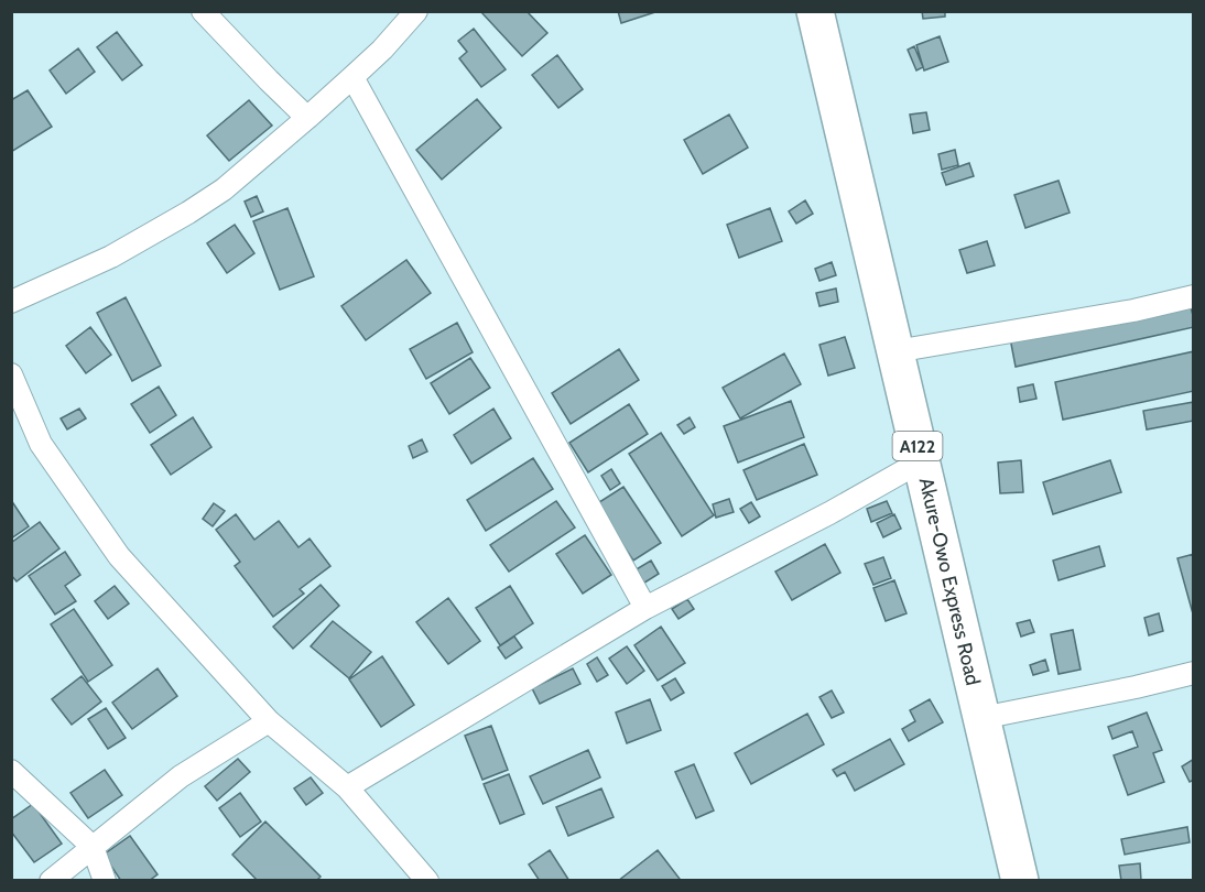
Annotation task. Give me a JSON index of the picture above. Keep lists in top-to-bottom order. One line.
{"streets":{"highway":["A122","Akure-Owo Express Road"]}}
